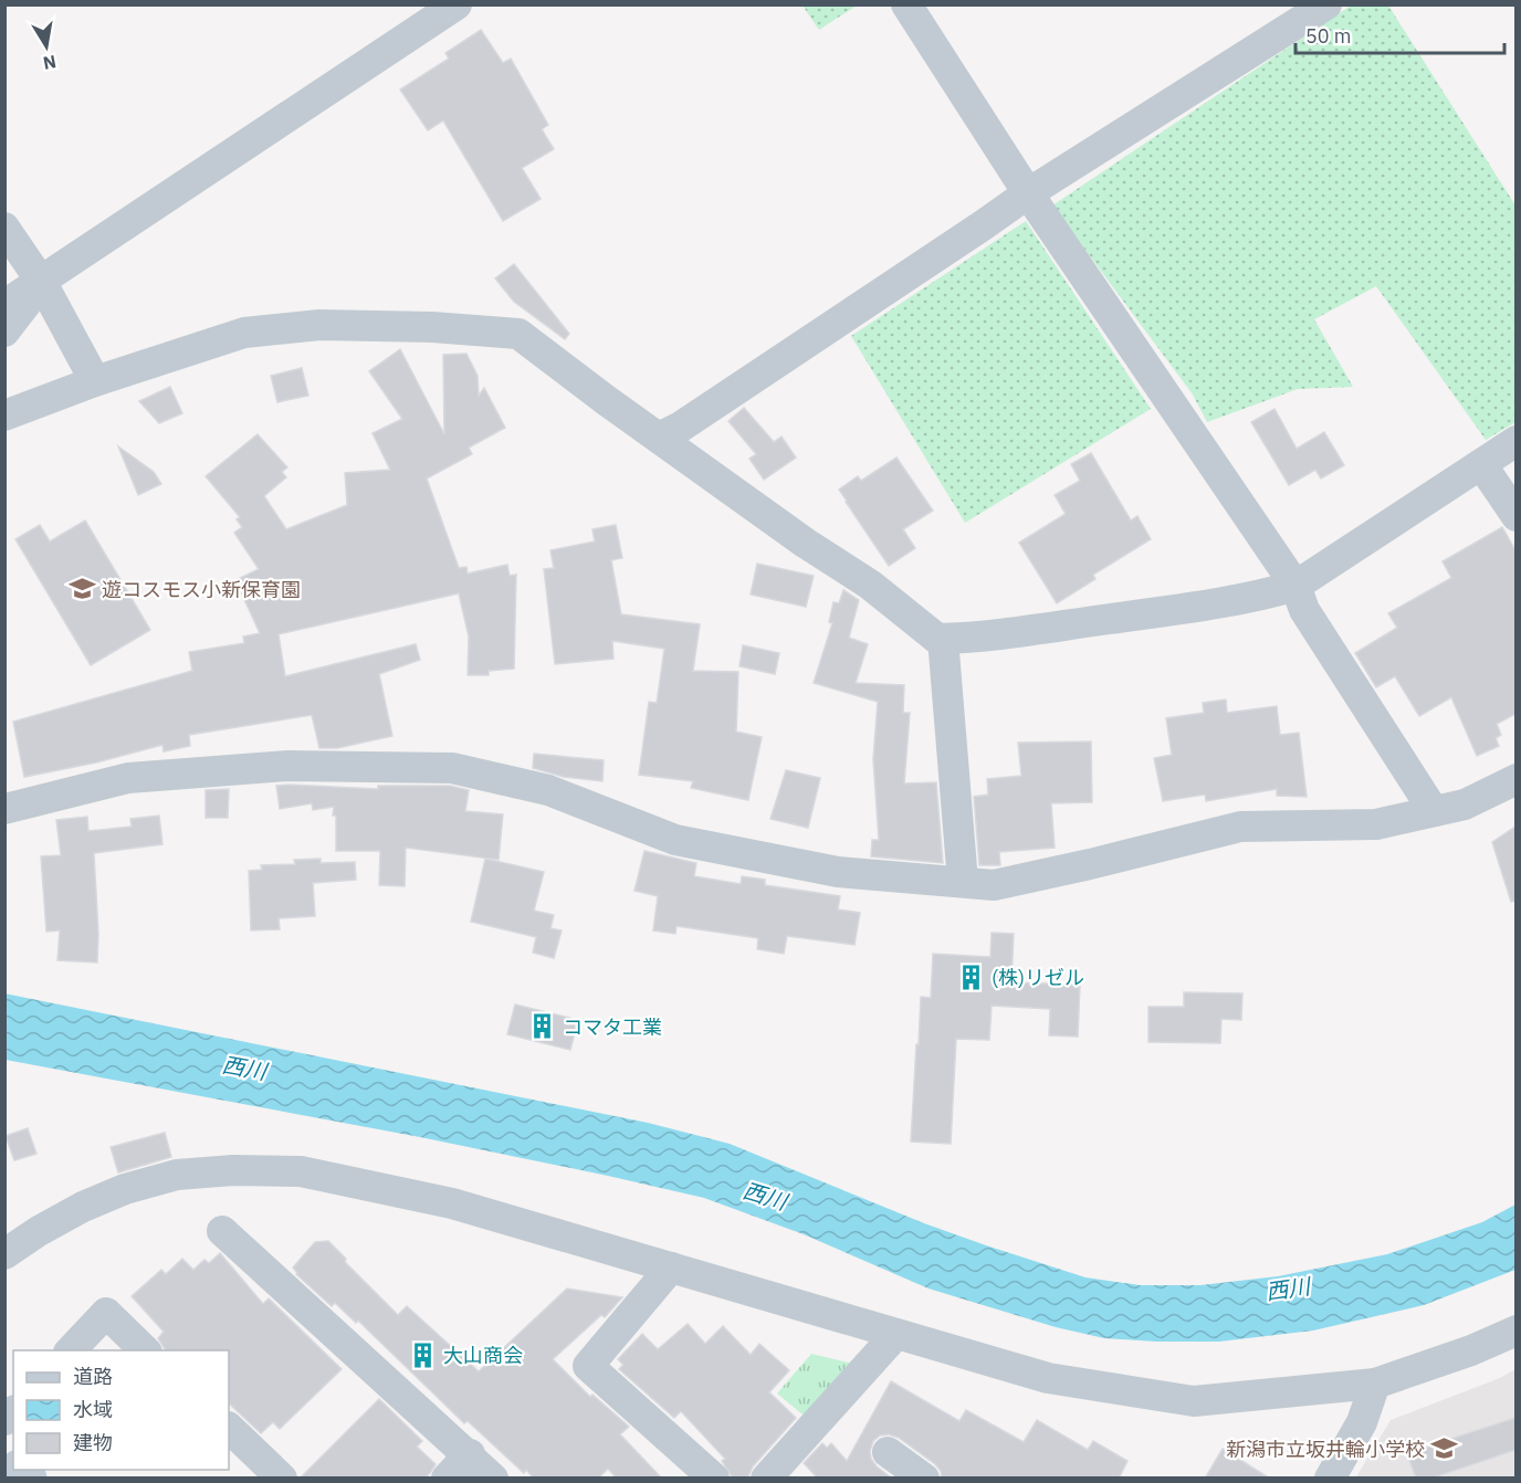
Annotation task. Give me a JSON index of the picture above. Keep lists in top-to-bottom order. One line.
{"water":["西川"],"places":{"school or university":["遊コスモス小新保育園","新潟市立坂井輪小学校"],"building":["(株)リゼル","コマタ工業","大山商会"]},"legend":["道路","水域","建物"],"scale_bar":"50 m","north":"bottom"}
